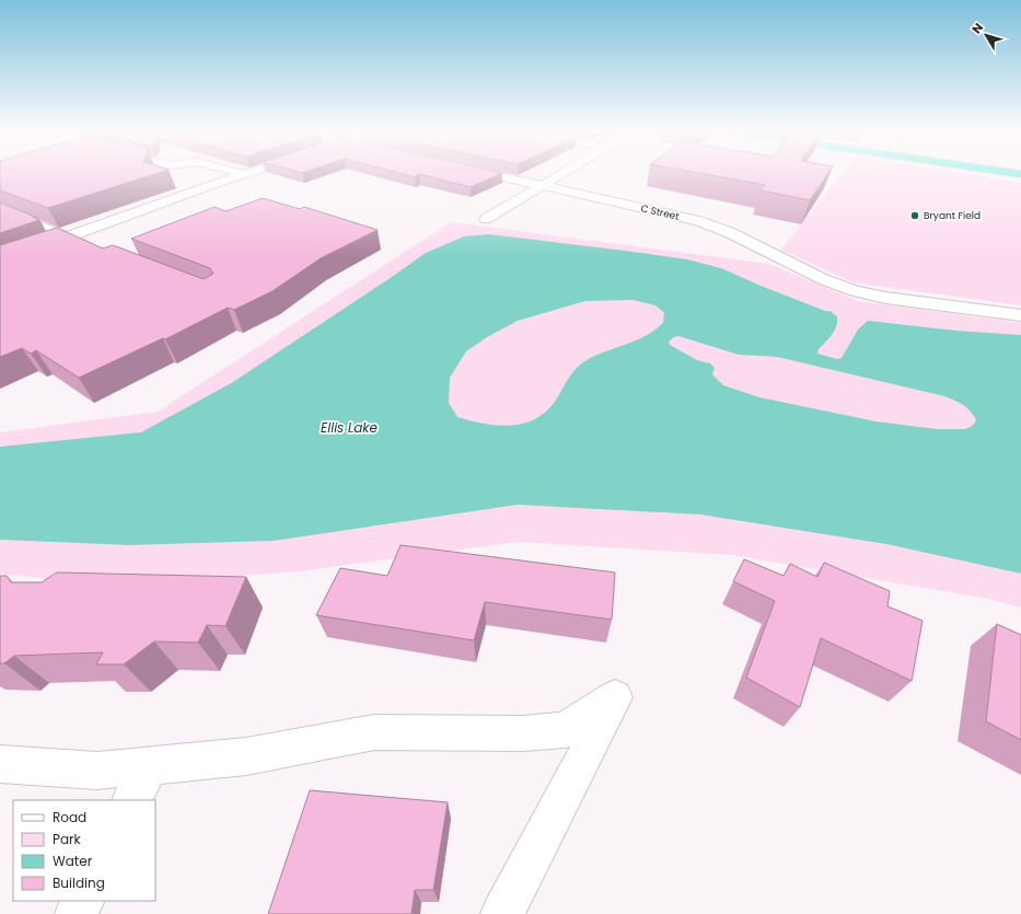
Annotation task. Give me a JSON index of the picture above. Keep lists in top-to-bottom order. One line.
{"streets":{"street":["C Street"]},"water":["Ellis Lake"],"places":["Bryant Field"],"legend":["Road","Park","Water","Building"],"north":"top left"}
